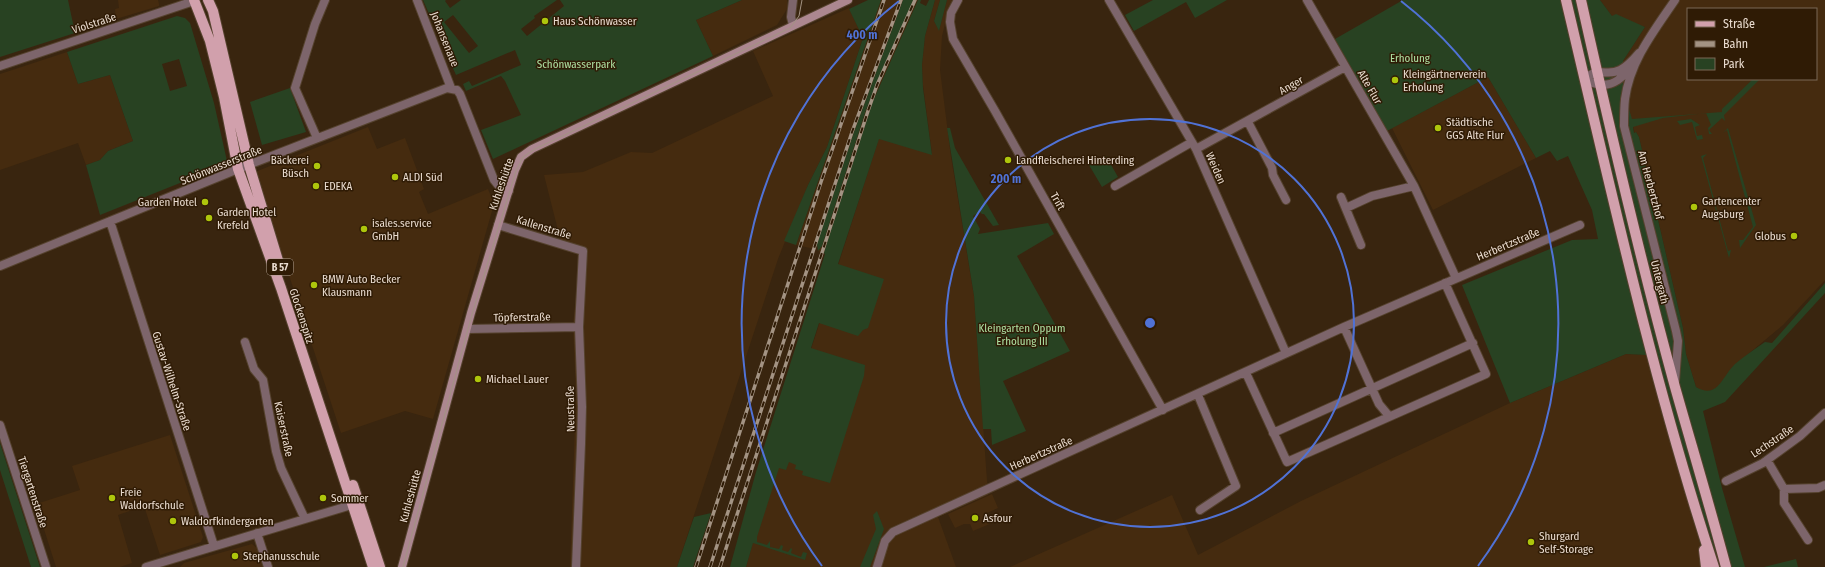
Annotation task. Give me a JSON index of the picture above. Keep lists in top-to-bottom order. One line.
{"streets":{"main road":["B 57","Untergath","Glockenspitz"],"street":["Violstraße","Johansenaue","Anger","Alte Flur","Schönwasserstraße","Weiden","Kuhleshütte","Am Herbertzhof","Trift","Kallenstraße","Herbertzstraße","Töpferstraße","Gustav-Wilhelm-Straße","Neustraße","Kaiserstraße","Lechstraße","Tiergartenstraße"]},"crossings":[["Violstraße","Glockenspitz"],["Johansenaue","Schönwasserstraße"],["Johansenaue","Kuhleshütte"],["Anger","Alte Flur"],["Anger","Weiden"],["Alte Flur","Herbertzstraße"],["Schönwasserstraße","Glockenspitz"],["Schönwasserstraße","Gustav-Wilhelm-Straße"],["Weiden","Herbertzstraße"],["Kuhleshütte","Kallenstraße"],["Kuhleshütte","Töpferstraße"],["Am Herbertzhof","Untergath"],["Trift","Herbertzstraße"],["Kallenstraße","Neustraße"],["B 57","Glockenspitz"],["Töpferstraße","Neustraße"]],"parks":["Erholung","Schönwasserpark","Kleingarten Oppum Erholung III"],"places":["Haus Schönwasser","Kleingärtnerverein Erholung","Städtische GGS Alte Flur","Landfleischerei Hinterding","Bäckerei Büsch","ALDI Süd","EDEKA","Garden Hotel","Gartencenter Augsburg","Garden Hotel Krefeld","isales.service GmbH","Globus","BMW Auto Becker Klausmann","Michael Lauer","Freie Waldorfschule","Sommer","Asfour","Waldorfkindergarten","Shurgard Self-Storage","Stephanusschule"],"legend":["Straße","Bahn","Park"],"rings":["400 m","200 m"]}
